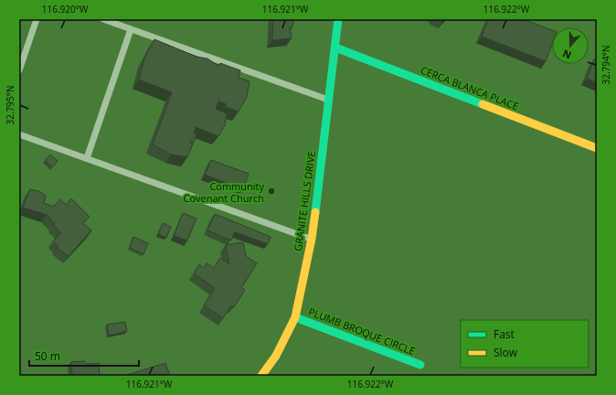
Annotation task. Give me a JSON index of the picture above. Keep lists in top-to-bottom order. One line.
{"streets":{"street":["CERCA BLANCA PLACE","GRANITE HILLS DRIVE","PLUMB BROQUE CIRCLE"]},"crossings":[["CERCA BLANCA PLACE","GRANITE HILLS DRIVE"],["GRANITE HILLS DRIVE","PLUMB BROQUE CIRCLE"]],"places":["Community Covenant Church"],"legend":["Fast","Slow"],"scale_bar":"50 m","north":"bottom","coordinates":["116.920°W","116.921°W","116.922°W","32.794°N","32.795°N"]}
